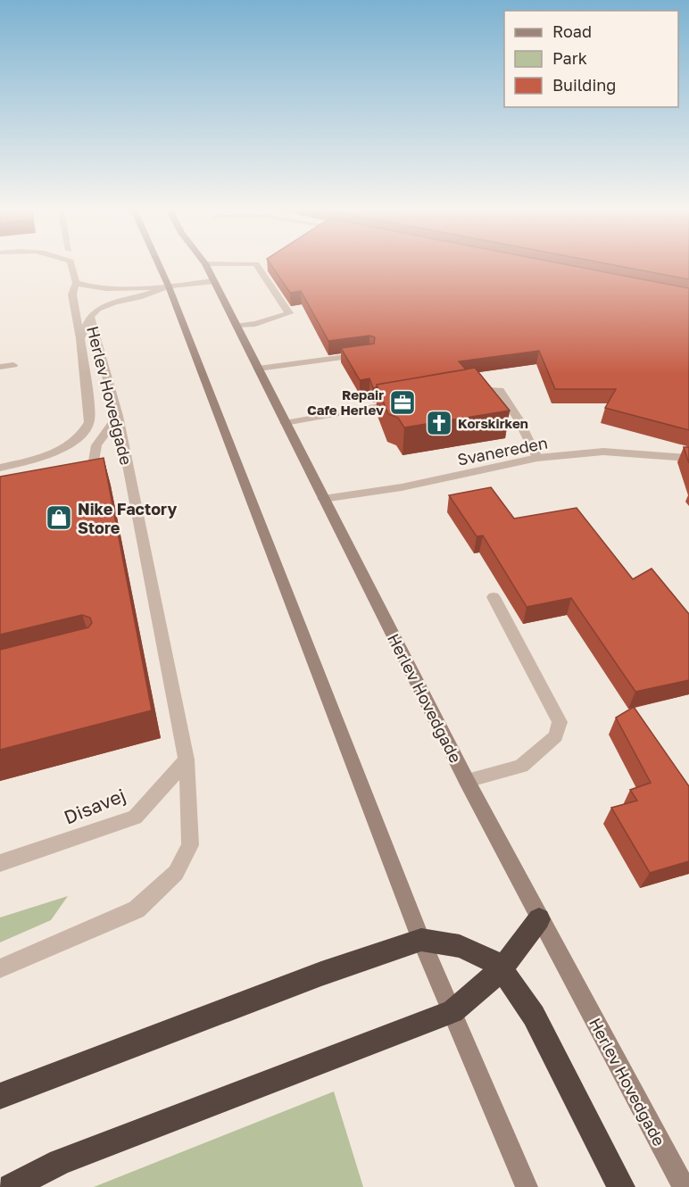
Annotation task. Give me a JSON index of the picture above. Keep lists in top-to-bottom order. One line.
{"streets":{"main road":["Herlev Hovedgade"],"street":["Svanereden","Disavej"]},"crossings":[["Herlev Hovedgade","Svanereden"],["Herlev Hovedgade","Disavej"]],"places":{"office":["Repair Cafe Herlev"],"church":["Korskirken"],"shop":["Nike Factory Store"]},"legend":["Road","Park","Building"]}
